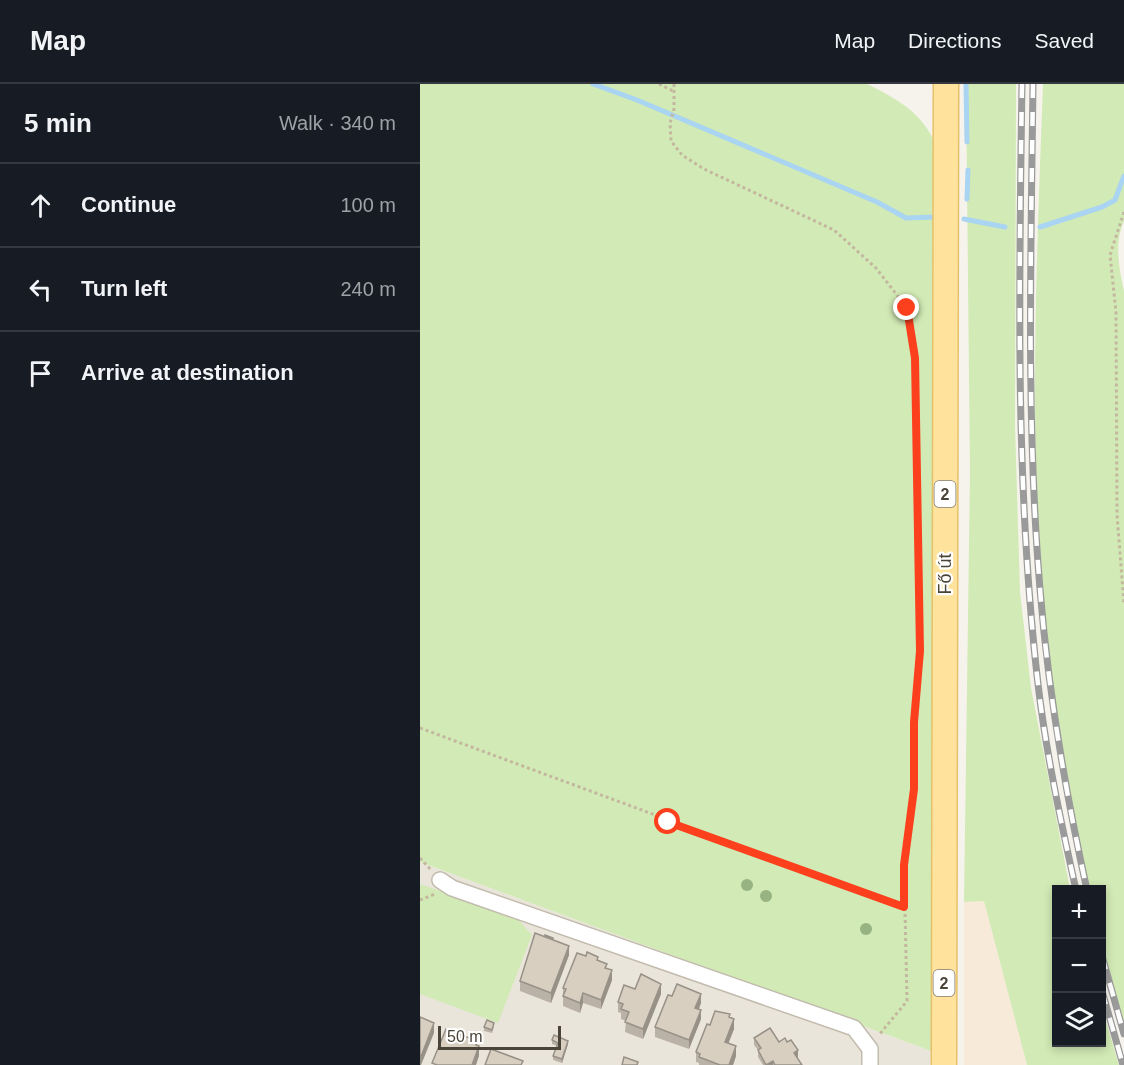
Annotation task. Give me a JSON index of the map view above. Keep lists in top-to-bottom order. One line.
{"streets":{"main road":["2","Fő út"]},"scale_bar":"50 m","page":{"header":"Map","nav":["Map","Directions","Saved"],"heading":["5 min","Walk · 340 m"],"list":[["Continue","100 m"],["Turn left","240 m"],"Arrive at destination"],"map_buttons":["+","−"],"scale":"50 m"}}
